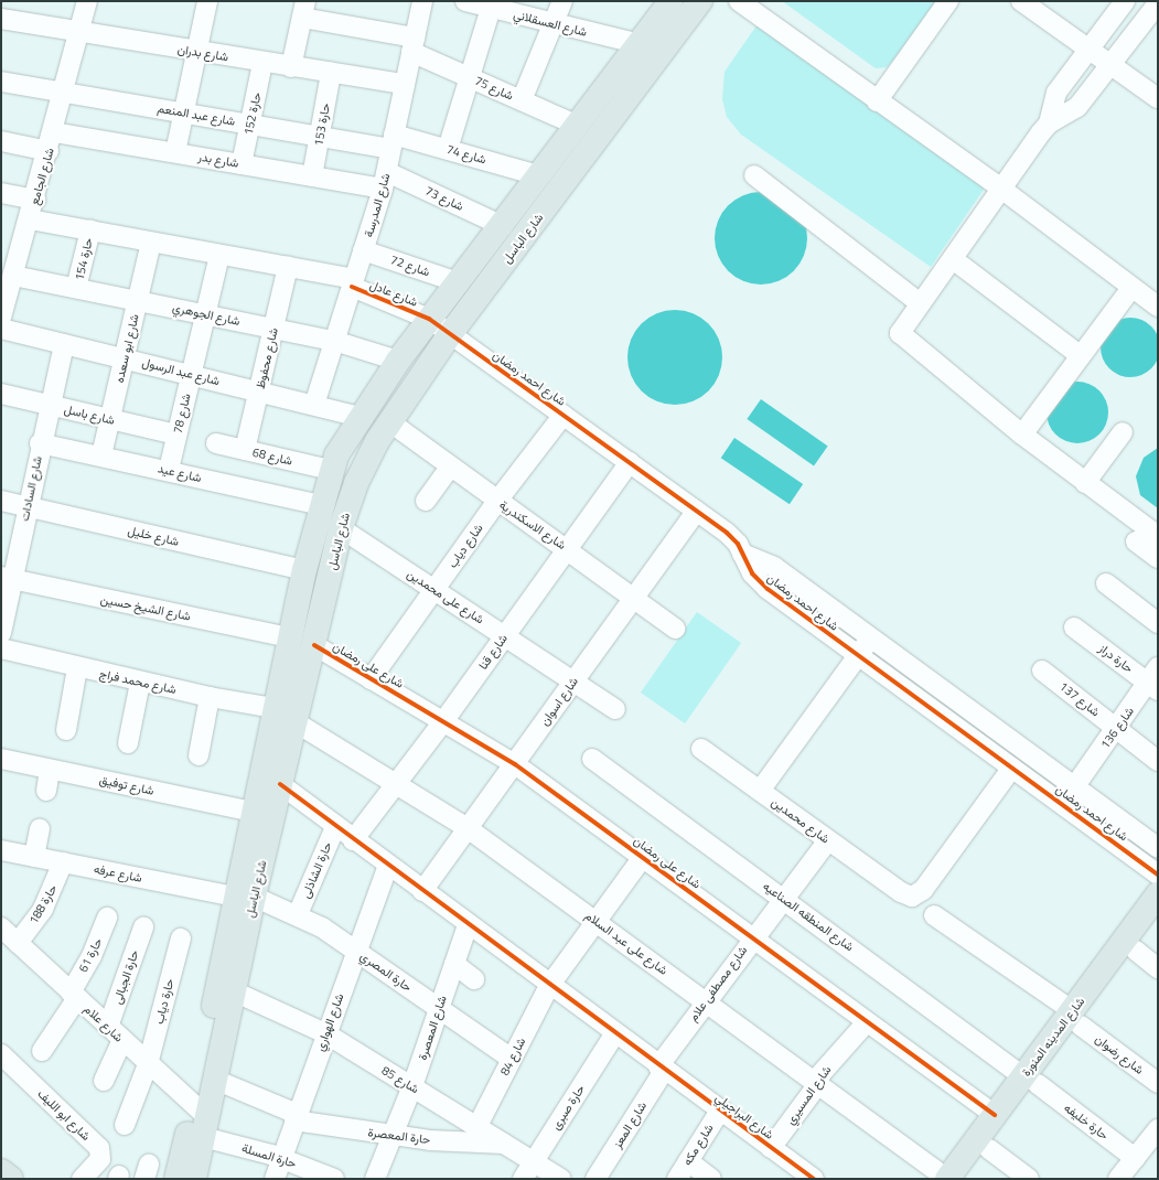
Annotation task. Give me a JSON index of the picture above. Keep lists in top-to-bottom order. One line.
{"streets":{"main road":["شارع الباسل","شارع المدينه المنورة"],"street":["شارع العسقلاني","شارع بدران","شارع 75","حارة 152","شارع عبد المنعم","حارة 153","شارع 74","شارع بدر","شارع الجامع","شارع 73","شارع المدرسة","حارة 154","شارع 72","شارع عادل","شارع الجوهري","شارع ابو سعده","شارع محفوظ","شارع عبد الرسول","شارع احمد رمضان","شارع 78","شارع باسل","شارع 68","شارع عيد","شارع السادات","شارع الاسكندرية","شارع خليل","شارع دياب","شارع على محمدين","شارع الشيخ حسين","شارع قنا","حارة دراز","شارع على رمضان","شارع محمد فراج","شارع 137","شارع اسوان","شارع 136","شارع توفيق","شارع محمدين","حارة الشاذلى","شارع عرفه","حارة 188","شارع المنطقه الصناعيه","شارع على عبد السلام","حارة 61","حارة المصري","حارة الجبالى","شارع مصطفى علام","حارة دياب","شارع الهواري","شارع علام","شارع المعصرة","شارع رضوان","شارع 84","شارع 85","شارع المسيري","حارة صبرى","شارع ابو الليف","شارع البراجيلي","حارة خليفه","شارع المعز","حارة المعصرة","شارع مكه","حارة المسلة"]},"crossings":[["شارع العسقلاني","شارع الباسل"],["شارع بدران","حارة 152"],["شارع بدران","حارة 153"],["شارع بدران","شارع الجامع"],["شارع بدران","شارع المدرسة"],["شارع 75","شارع المدرسة"],["شارع 75","شارع الباسل"],["حارة 152","شارع عبد المنعم"],["حارة 152","شارع بدر"],["شارع عبد المنعم","حارة 153"],["شارع عبد المنعم","شارع 74"],["شارع عبد المنعم","شارع الجامع"],["شارع عبد المنعم","شارع المدرسة"],["حارة 153","شارع بدر"],["شارع 74","شارع المدرسة"],["شارع 74","شارع الباسل"],["شارع بدر","شارع الجامع"],["شارع بدر","شارع 73"],["شارع بدر","شارع المدرسة"],["شارع الجامع","شارع عادل"],["شارع الجامع","شارع الجوهري"],["شارع 73","شارع المدرسة"],["شارع 73","شارع الباسل"],["شارع المدرسة","شارع 72"],["شارع المدرسة","شارع عادل"],["شارع المدرسة","شارع الجوهري"],["شارع المدرسة","شارع عبد الرسول"],["شارع الباسل","شارع 72"],["شارع الباسل","شارع عادل"],["شارع الباسل","شارع الجوهري"],["شارع الباسل","شارع عبد الرسول"],["شارع الباسل","شارع احمد رمضان"],["شارع الباسل","شارع 68"],["شارع الباسل","شارع عيد"],["شارع الباسل","شارع الاسكندرية"],["شارع الباسل","شارع خليل"],["شارع الباسل","شارع على محمدين"],["شارع الباسل","شارع الشيخ حسين"],["شارع الباسل","شارع على رمضان"],["شارع الباسل","شارع محمد فراج"],["شارع الباسل","شارع توفيق"],["شارع الباسل","شارع عرفه"],["شارع الباسل","شارع على عبد السلام"],["شارع الباسل","حارة المصري"],["شارع الباسل","شارع علام"],["شارع الباسل","شارع 85"],["شارع الباسل","شارع البراجيلي"],["شارع الباسل","حارة المعصرة"],["شارع الباسل","حارة المسلة"],["حارة 154","شارع عادل"],["حارة 154","شارع الجوهري"],["شارع عادل","شارع ابو سعده"],["شارع عادل","شارع محفوظ"],["شارع عادل","شارع احمد رمضان"],["شارع عادل","شارع 78"],["شارع الجوهري","شارع ابو سعده"],["شارع الجوهري","شارع محفوظ"],["شارع الجوهري","شارع 78"],["شارع ابو سعده","شارع عبد الرسول"],["شارع ابو سعده","شارع باسل"],["شارع ابو سعده","شارع عيد"],["شارع محفوظ","شارع عبد الرسول"],["شارع محفوظ","شارع 68"],["شارع عبد الرسول","شارع 78"],["شارع عبد الرسول","شارع السادات"],["شارع احمد رمضان","شارع دياب"],["شارع احمد رمضان","شارع قنا"],["شارع احمد رمضان","شارع اسوان"],["شارع احمد رمضان","شارع 136"],["شارع احمد رمضان","شارع محمدين"],["شارع 78","شارع باسل"],["شارع 78","شارع عيد"],["شارع باسل","شارع السادات"],["شارع عيد","شارع السادات"],["شارع السادات","شارع خليل"],["شارع السادات","شارع الشيخ حسين"],["شارع الاسكندرية","شارع دياب"],["شارع الاسكندرية","شارع قنا"],["شارع الاسكندرية","شارع اسوان"],["شارع دياب","شارع على محمدين"],["شارع دياب","شارع على رمضان"],["شارع على محمدين","شارع قنا"],["شارع على محمدين","شارع اسوان"],["شارع قنا","شارع على رمضان"],["شارع قنا","شارع على عبد السلام"],["شارع قنا","شارع البراجيلي"],["حارة دراز","شارع 136"],["شارع على رمضان","شارع اسوان"],["شارع على رمضان","شارع مصطفى علام"],["شارع على رمضان","شارع المدينه المنورة"],["شارع على رمضان","شارع 84"],["شارع على رمضان","شارع المسيري"],["شارع 137","شارع 136"],["شارع اسوان","شارع على عبد السلام"],["شارع اسوان","شارع البراجيلي"],["شارع محمدين","شارع مصطفى علام"],["حارة الشاذلى","حارة المصري"],["حارة الشاذلى","شارع البراجيلي"],["شارع عرفه","حارة 188"],["شارع عرفه","حارة المصري"],["حارة 188","شارع علام"],["شارع المنطقه الصناعيه","شارع مصطفى علام"],["شارع المنطقه الصناعيه","شارع المدينه المنورة"],["شارع المنطقه الصناعيه","حارة خليفه"],["شارع على عبد السلام","شارع مصطفى علام"],["شارع على عبد السلام","شارع المدينه المنورة"],["شارع على عبد السلام","شارع 84"],["شارع على عبد السلام","شارع المسيري"],["حارة 61","شارع علام"],["حارة المصري","شارع الهواري"],["حارة المصري","شارع المعصرة"],["حارة المصري","شارع 84"],["حارة الجبالى","شارع علام"],["شارع مصطفى علام","شارع البراجيلي"],["شارع مصطفى علام","شارع المعز"],["حارة دياب","شارع علام"],["شارع الهواري","شارع 85"],["شارع الهواري","شارع البراجيلي"],["شارع الهواري","حارة المعصرة"],["شارع الهواري","حارة المسلة"],["شارع علام","حارة المسلة"],["شارع المعصرة","شارع 85"],["شارع المعصرة","شارع البراجيلي"],["شارع المعصرة","حارة المعصرة"],["شارع المدينه المنورة","شارع رضوان"],["شارع المدينه المنورة","حارة خليفه"],["شارع 84","شارع 85"],["شارع 84","شارع البراجيلي"],["شارع 85","حارة صبرى"],["شارع 85","حارة المعصرة"],["شارع المسيري","شارع البراجيلي"],["حارة صبرى","شارع البراجيلي"],["شارع البراجيلي","شارع المعز"],["شارع البراجيلي","شارع مكه"]]}
